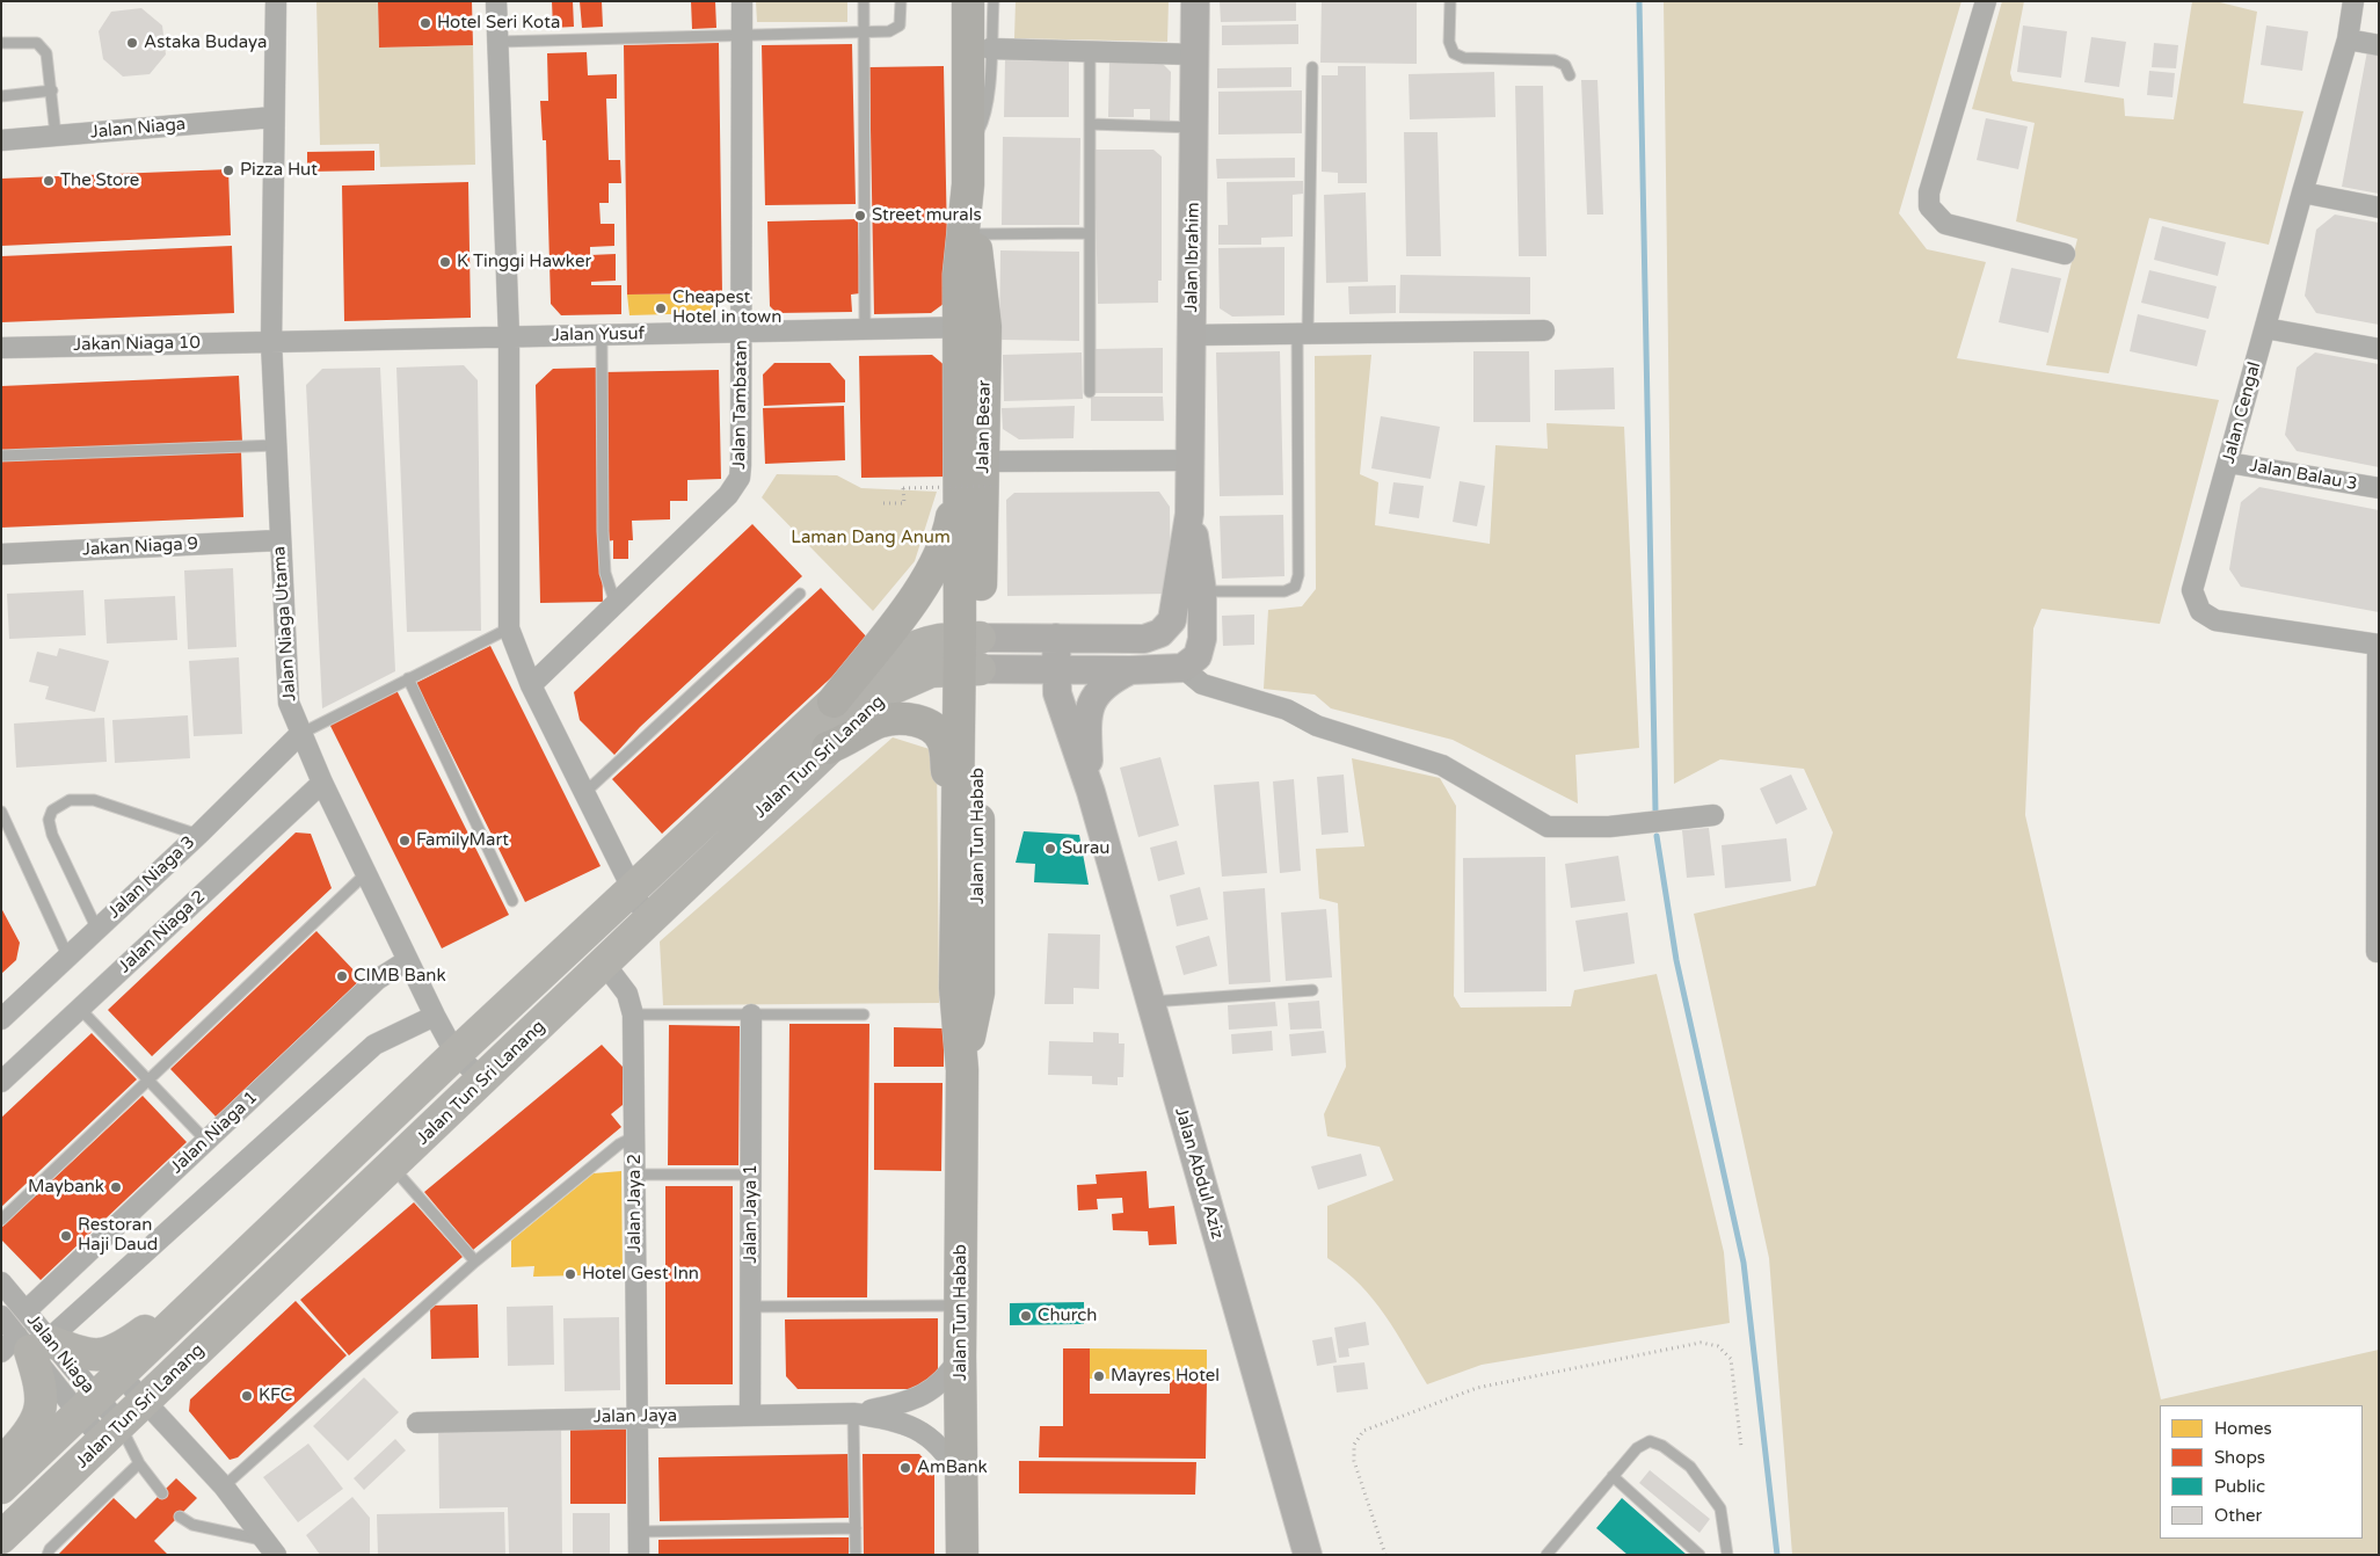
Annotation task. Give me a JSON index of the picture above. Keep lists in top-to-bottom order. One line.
{"streets":{"highway":["Jalan Besar","Jalan Tun Habab"],"main road":["Jalan Tun Sri Lanang"],"street":["Jalan Niaga","Jalan Ibrahim","Jalan Yusuf","Jakan Niaga 10","Jalan Tambatan","Jalan Cengal","Jalan Balau 3","Jakan Niaga 9","Jalan Niaga Utama","Jalan Niaga 3","Jalan Niaga 2","Jalan Niaga 1","Jalan Abdul Aziz","Jalan Jaya 2","Jalan Jaya 1","Jalan Jaya"]},"crossings":[["Jalan Niaga","Jalan Niaga Utama"],["Jalan Niaga","Jalan Tun Sri Lanang"],["Jalan Niaga","Jalan Niaga 1"],["Jalan Ibrahim","Jalan Besar"],["Jalan Ibrahim","Jalan Tun Sri Lanang"],["Jalan Ibrahim","Jalan Tun Habab"],["Jalan Yusuf","Jakan Niaga 10"],["Jalan Yusuf","Jalan Tambatan"],["Jalan Yusuf","Jalan Besar"],["Jalan Yusuf","Jalan Niaga Utama"],["Jakan Niaga 10","Jalan Niaga Utama"],["Jalan Cengal","Jalan Balau 3"],["Jalan Besar","Jalan Tun Sri Lanang"],["Jalan Besar","Jalan Tun Habab"],["Jakan Niaga 9","Jalan Niaga Utama"],["Jalan Niaga Utama","Jalan Tun Sri Lanang"],["Jalan Niaga Utama","Jalan Niaga 3"],["Jalan Niaga Utama","Jalan Niaga 2"],["Jalan Niaga Utama","Jalan Niaga 1"],["Jalan Tun Sri Lanang","Jalan Tun Habab"],["Jalan Tun Sri Lanang","Jalan Jaya 2"],["Jalan Tun Habab","Jalan Jaya"],["Jalan Jaya 2","Jalan Jaya"],["Jalan Jaya 1","Jalan Jaya"]],"parks":["Laman Dang Anum"],"places":["Hotel Seri Kota","Astaka Budaya","Pizza Hut","The Store","Street murals","K Tinggi Hawker","Cheapest Hotel in town","FamilyMart","Surau","CIMB Bank","Maybank","Restoran Haji Daud","Hotel Gest Inn","Church","Mayres Hotel","KFC","AmBank"],"legend":["Homes","Shops","Public","Other"]}
